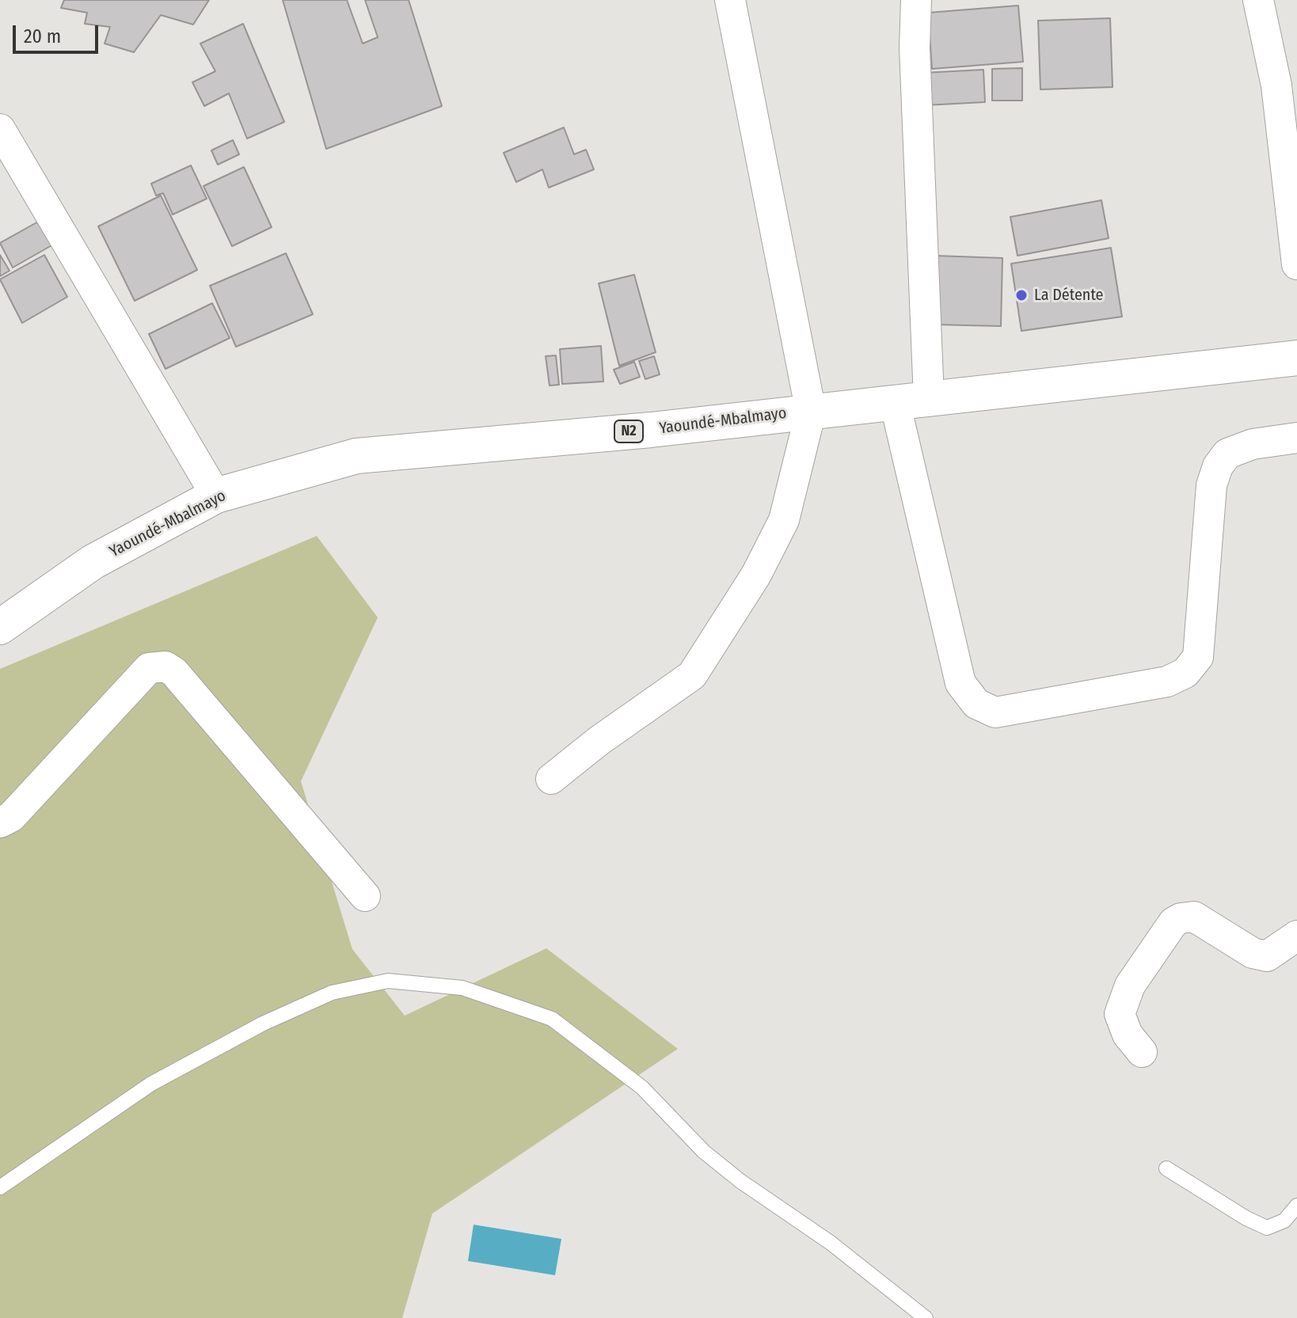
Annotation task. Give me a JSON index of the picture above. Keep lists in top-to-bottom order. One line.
{"streets":{"highway":["Yaoundé-Mbalmayo","N2"]},"places":["La Détente"],"scale_bar":"20 m"}
